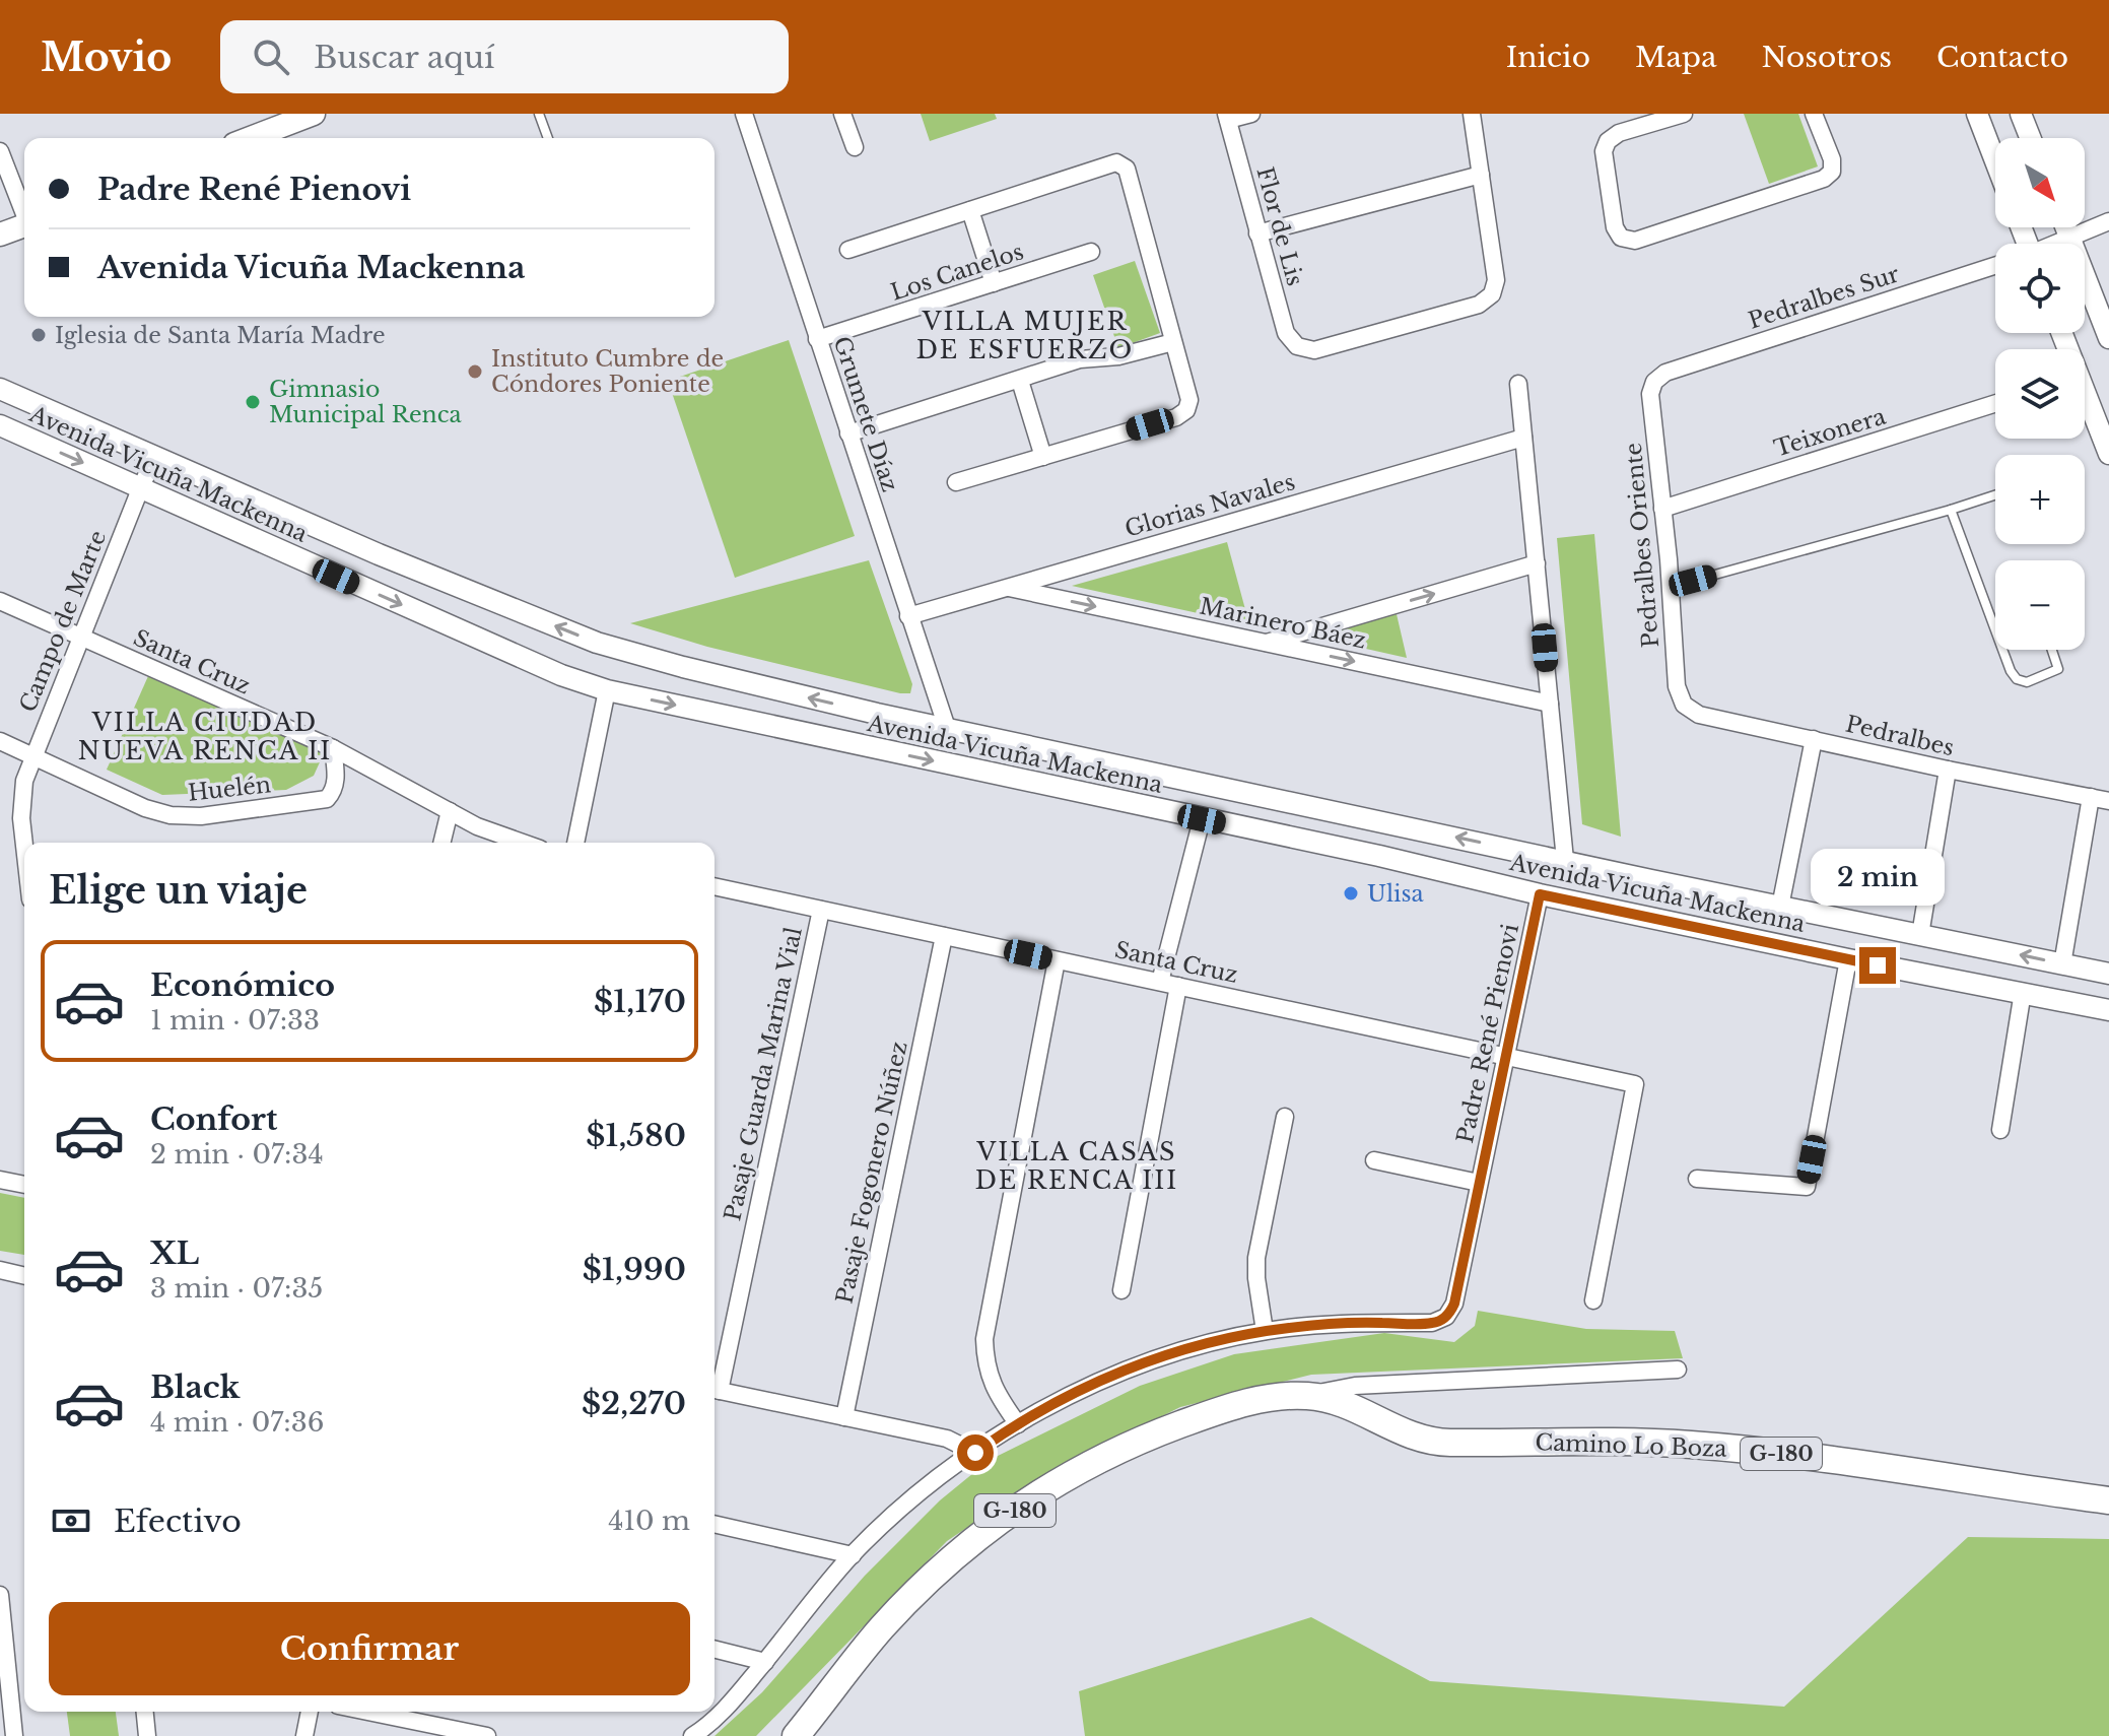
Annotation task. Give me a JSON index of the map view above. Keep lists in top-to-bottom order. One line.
{"streets":{"main road":["Camino Lo Boza","G-180"],"street":["Flor de Lis","Los Canelos","Pedralbes Sur","Grumete Díaz","Teixonera","Avenida Vicuña Mackenna","Glorias Navales","Pedralbes Oriente","Campo de Marte","Marinero Báez","Santa Cruz","Pedralbes","Huelén","Padre René Pienovi","Pasaje Guarda Marina Vial","Pasaje Fogonero Núñez"]},"crossings":[["Los Canelos","Grumete Díaz"],["Pedralbes Sur","Pedralbes Oriente"],["Grumete Díaz","Avenida Vicuña Mackenna"],["Grumete Díaz","Glorias Navales"],["Teixonera","Pedralbes Oriente"],["Avenida Vicuña Mackenna","Campo de Marte"],["Avenida Vicuña Mackenna","Padre René Pienovi"],["Glorias Navales","Marinero Báez"],["Pedralbes Oriente","Pedralbes"],["Campo de Marte","Santa Cruz"],["Campo de Marte","Huelén"],["Santa Cruz","Huelén"],["Santa Cruz","Padre René Pienovi"],["Santa Cruz","Pasaje Guarda Marina Vial"],["Santa Cruz","Pasaje Fogonero Núñez"]],"one_way":["Marinero Báez"],"districts":["VILLA MUJER DE ESFUERZO","VILLA CIUDAD NUEVA RENCA II","VILLA CASAS DE RENCA III"],"places":["Iglesia de Santa María Madre","Instituto Cumbre de Cóndores Poniente","Gimnasio Municipal Renca","Ulisa"],"north":"bottom right","page":{"header":"Movio","search":"Buscar aquí","nav":["Inicio","Mapa","Nosotros","Contacto"],"map_buttons":["+","−"],"banner":["Padre René Pienovi","Avenida Vicuña Mackenna"],"heading":"Elige un viaje","bubble":"2 min","list":[{"name":"Económico","note":"1 min · 07:33","value":"$1,170"},{"name":"Confort","note":"2 min · 07:34","value":"$1,580"},{"name":"XL","note":"3 min · 07:35","value":"$1,990"},{"name":"Black","note":"4 min · 07:36","value":"$2,270"}],"pay":["Efectivo","410 m"],"buttons":"Confirmar"}}
